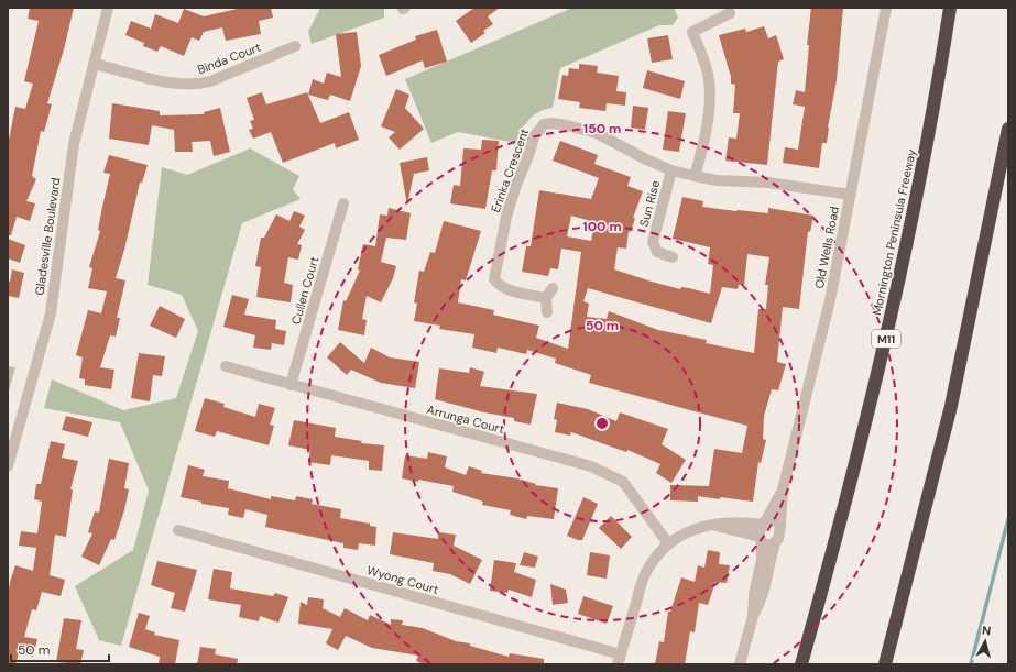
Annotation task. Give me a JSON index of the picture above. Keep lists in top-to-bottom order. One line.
{"streets":{"highway":["Mornington Peninsula Freeway","M11"],"street":["Binda Court","Erinka Crescent","Sun Rise","Gladesville Boulevard","Old Wells Road","Cullen Court","Arrunga Court","Wyong Court"]},"crossings":[["Binda Court","Gladesville Boulevard"],["Erinka Crescent","Sun Rise"],["Erinka Crescent","Old Wells Road"],["Cullen Court","Arrunga Court"]],"scale_bar":"50 m","north":"top","rings":["150 m","100 m","50 m"]}
